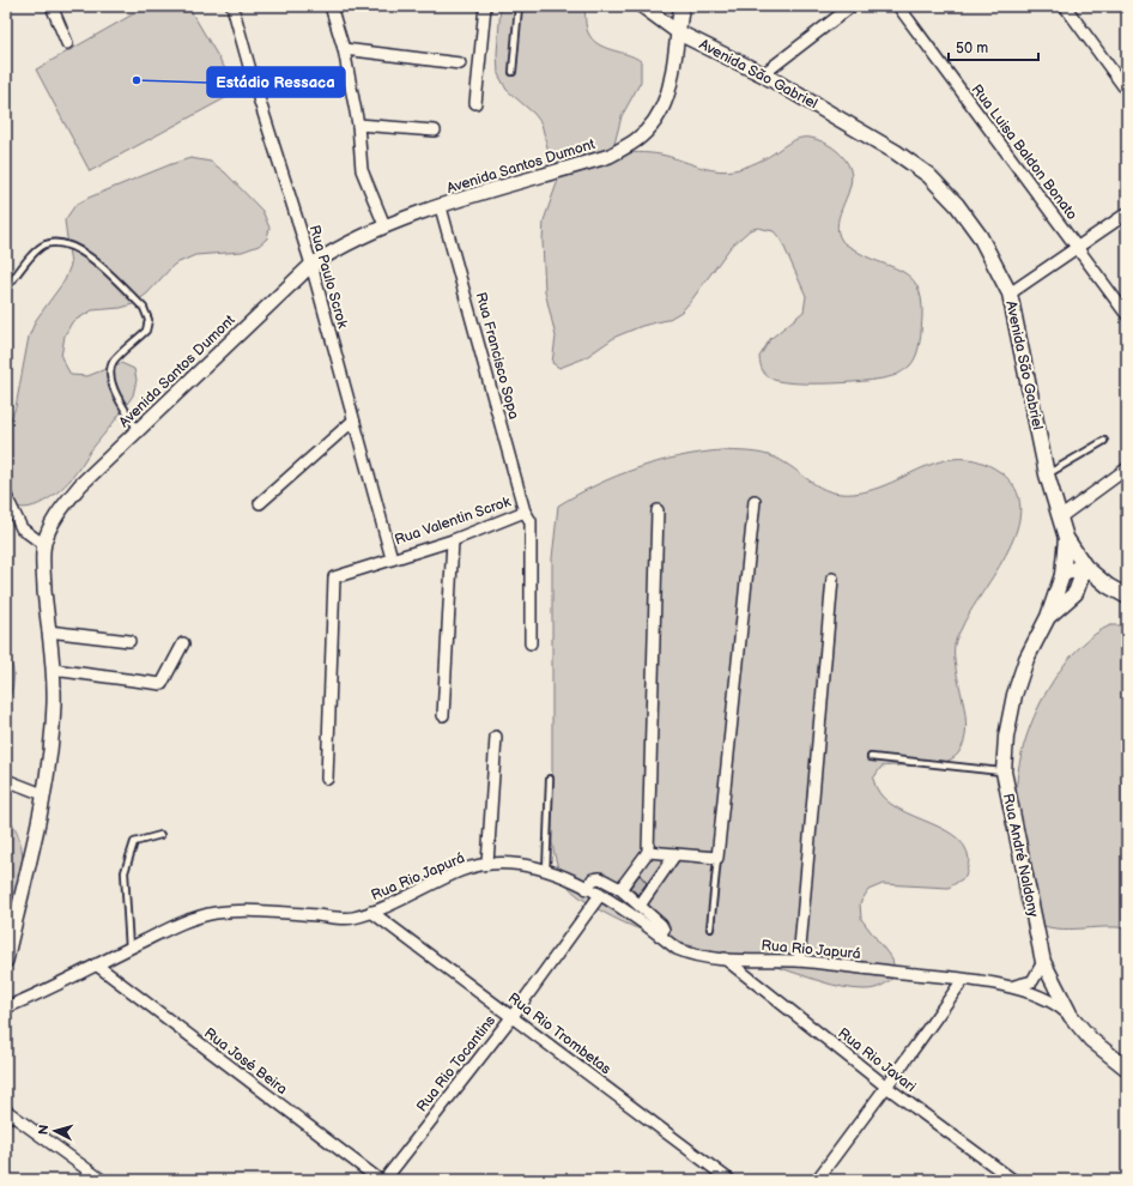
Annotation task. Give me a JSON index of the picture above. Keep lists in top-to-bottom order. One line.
{"streets":{"main road":["Avenida São Gabriel","Rua André Naldony"],"street":["Rua Luisa Baldon Bonato","Avenida Santos Dumont","Rua Paulo Scrok","Rua Francisco Sopa","Rua Valentin Scrok","Rua Rio Japurá","Rua Rio Trombetas","Rua Rio Javari","Rua José Beira","Rua Rio Tocantins"]},"crossings":[["Avenida São Gabriel","Avenida Santos Dumont"],["Avenida São Gabriel","Rua André Naldony"],["Avenida Santos Dumont","Rua Paulo Scrok"],["Avenida Santos Dumont","Rua Francisco Sopa"],["Rua Paulo Scrok","Rua Valentin Scrok"],["Rua Francisco Sopa","Rua Valentin Scrok"],["Rua André Naldony","Rua Rio Japurá"],["Rua Rio Japurá","Rua Rio Trombetas"],["Rua Rio Japurá","Rua Rio Javari"],["Rua Rio Japurá","Rua José Beira"],["Rua Rio Japurá","Rua Rio Tocantins"],["Rua Rio Trombetas","Rua Rio Tocantins"]],"places":["Estádio Ressaca"],"scale_bar":"50 m","north":"left"}
